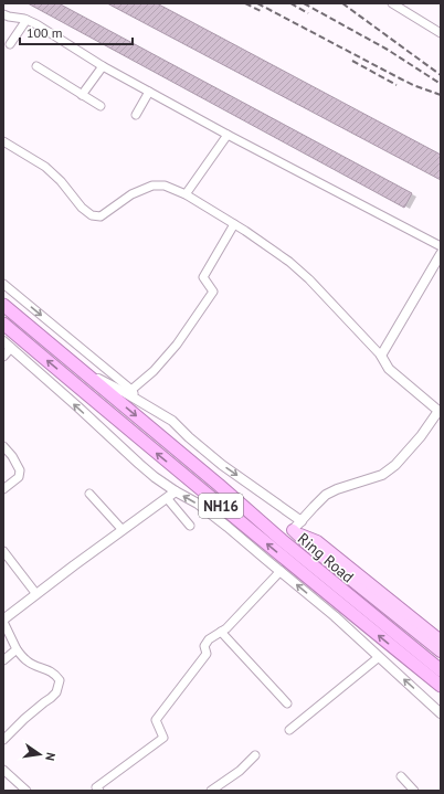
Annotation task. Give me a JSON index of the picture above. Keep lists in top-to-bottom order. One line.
{"streets":{"highway":["NH16"],"main road":["Ring Road"]},"scale_bar":"100 m","north":"right"}
